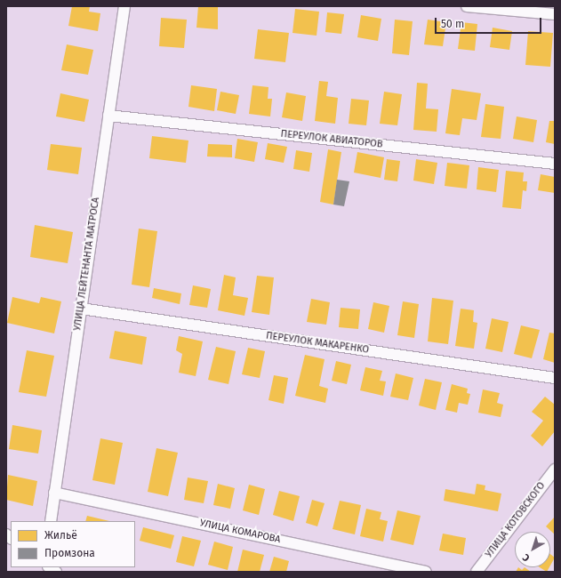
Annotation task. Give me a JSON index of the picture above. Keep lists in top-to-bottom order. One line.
{"streets":{"street":["ПЕРЕУЛОК АВИАТОРОВ","УЛИЦА ЛЕЙТЕНАНТА МАТРОСА","ПЕРЕУЛОК МАКАРЕНКО","УЛИЦА КОТОВСКОГО","УЛИЦА КОМАРОВА"]},"crossings":[["ПЕРЕУЛОК АВИАТОРОВ","УЛИЦА ЛЕЙТЕНАНТА МАТРОСА"],["УЛИЦА ЛЕЙТЕНАНТА МАТРОСА","ПЕРЕУЛОК МАКАРЕНКО"],["УЛИЦА ЛЕЙТЕНАНТА МАТРОСА","УЛИЦА КОМАРОВА"]],"legend":["Жильё","Промзона"],"scale_bar":"50 m","north":"bottom left"}
